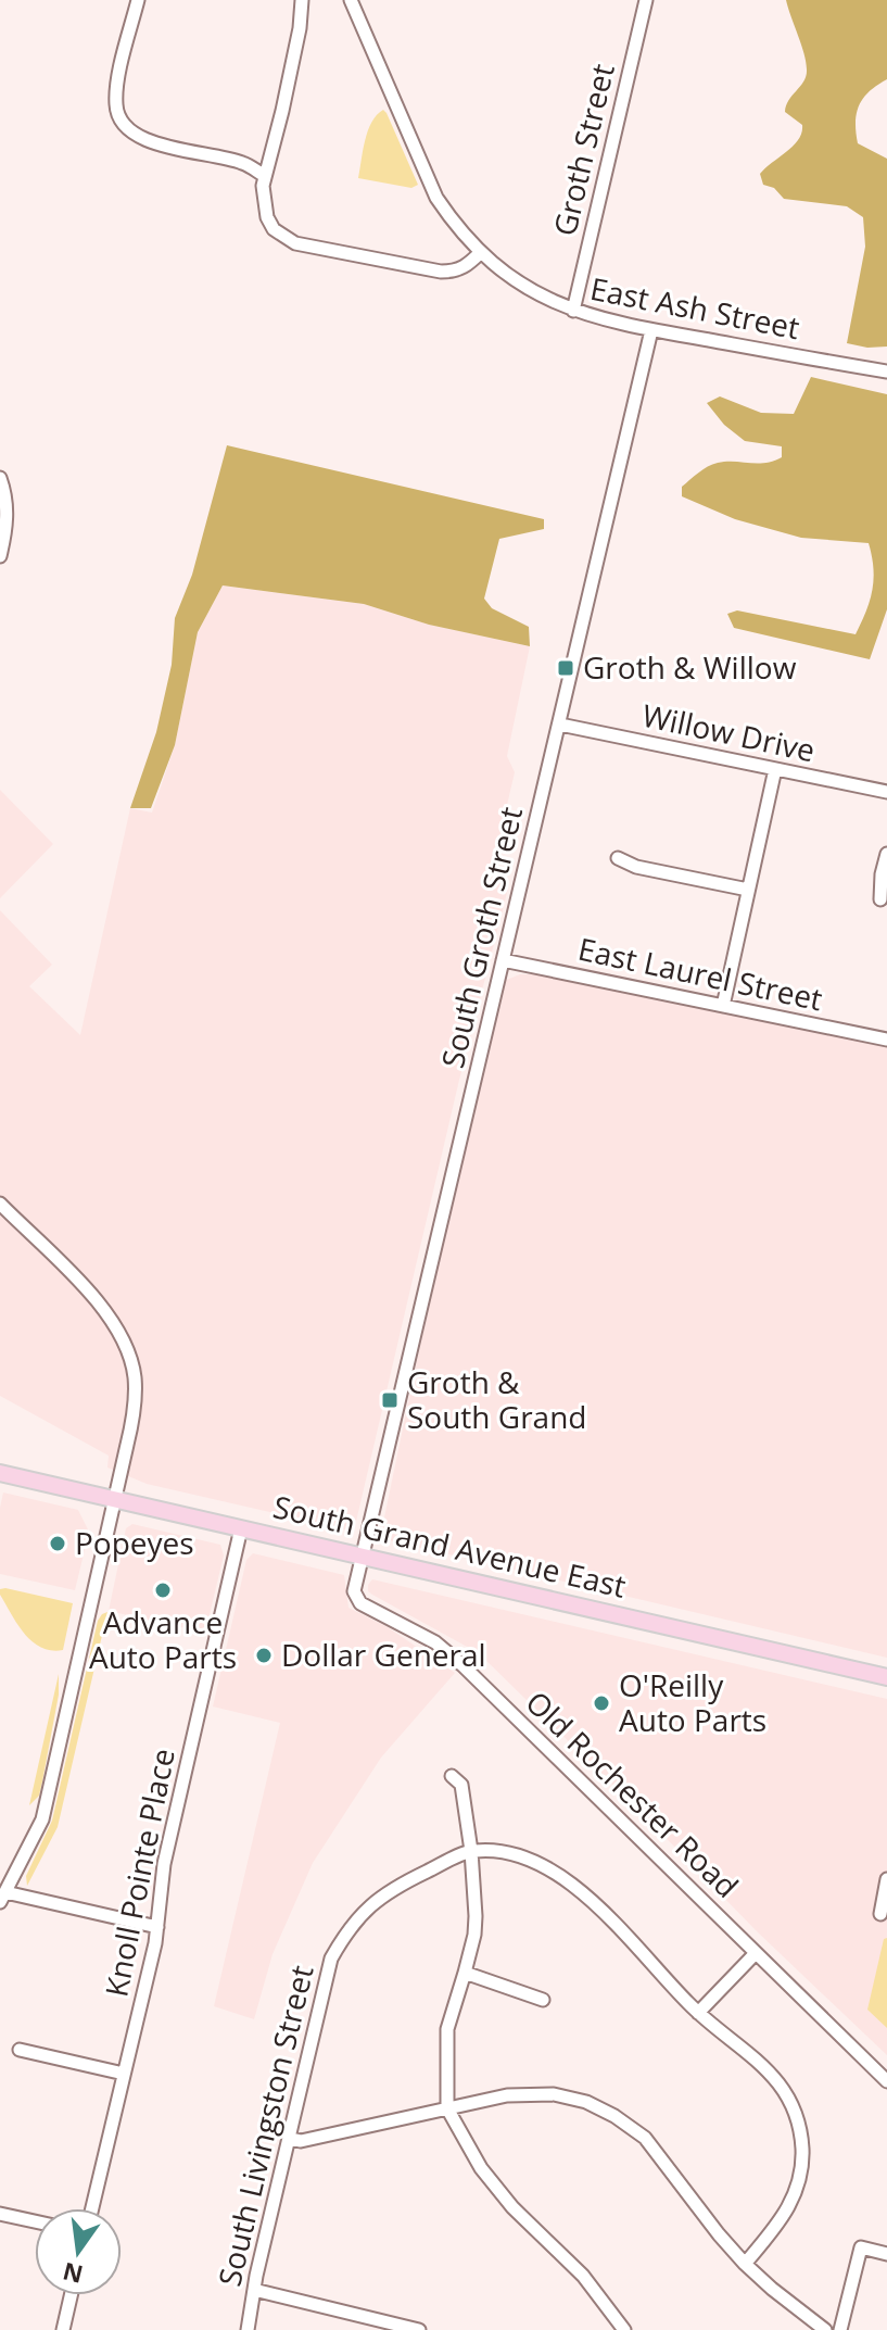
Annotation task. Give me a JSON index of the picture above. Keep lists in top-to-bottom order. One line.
{"streets":{"main road":["South Grand Avenue East"],"street":["Groth Street","East Ash Street","Willow Drive","South Groth Street","East Laurel Street","Old Rochester Road","Knoll Pointe Place","South Livingston Street"]},"crossings":[["Groth Street","East Ash Street"],["East Ash Street","South Groth Street"],["Willow Drive","South Groth Street"],["South Groth Street","East Laurel Street"],["South Groth Street","South Grand Avenue East"],["South Groth Street","Old Rochester Road"],["South Grand Avenue East","Old Rochester Road"],["South Grand Avenue East","Knoll Pointe Place"]],"places":{"transit":["Groth & Willow","Groth & South Grand"],"other":["Popeyes","Advance Auto Parts","Dollar General","O'Reilly Auto Parts"]},"north":"bottom"}
